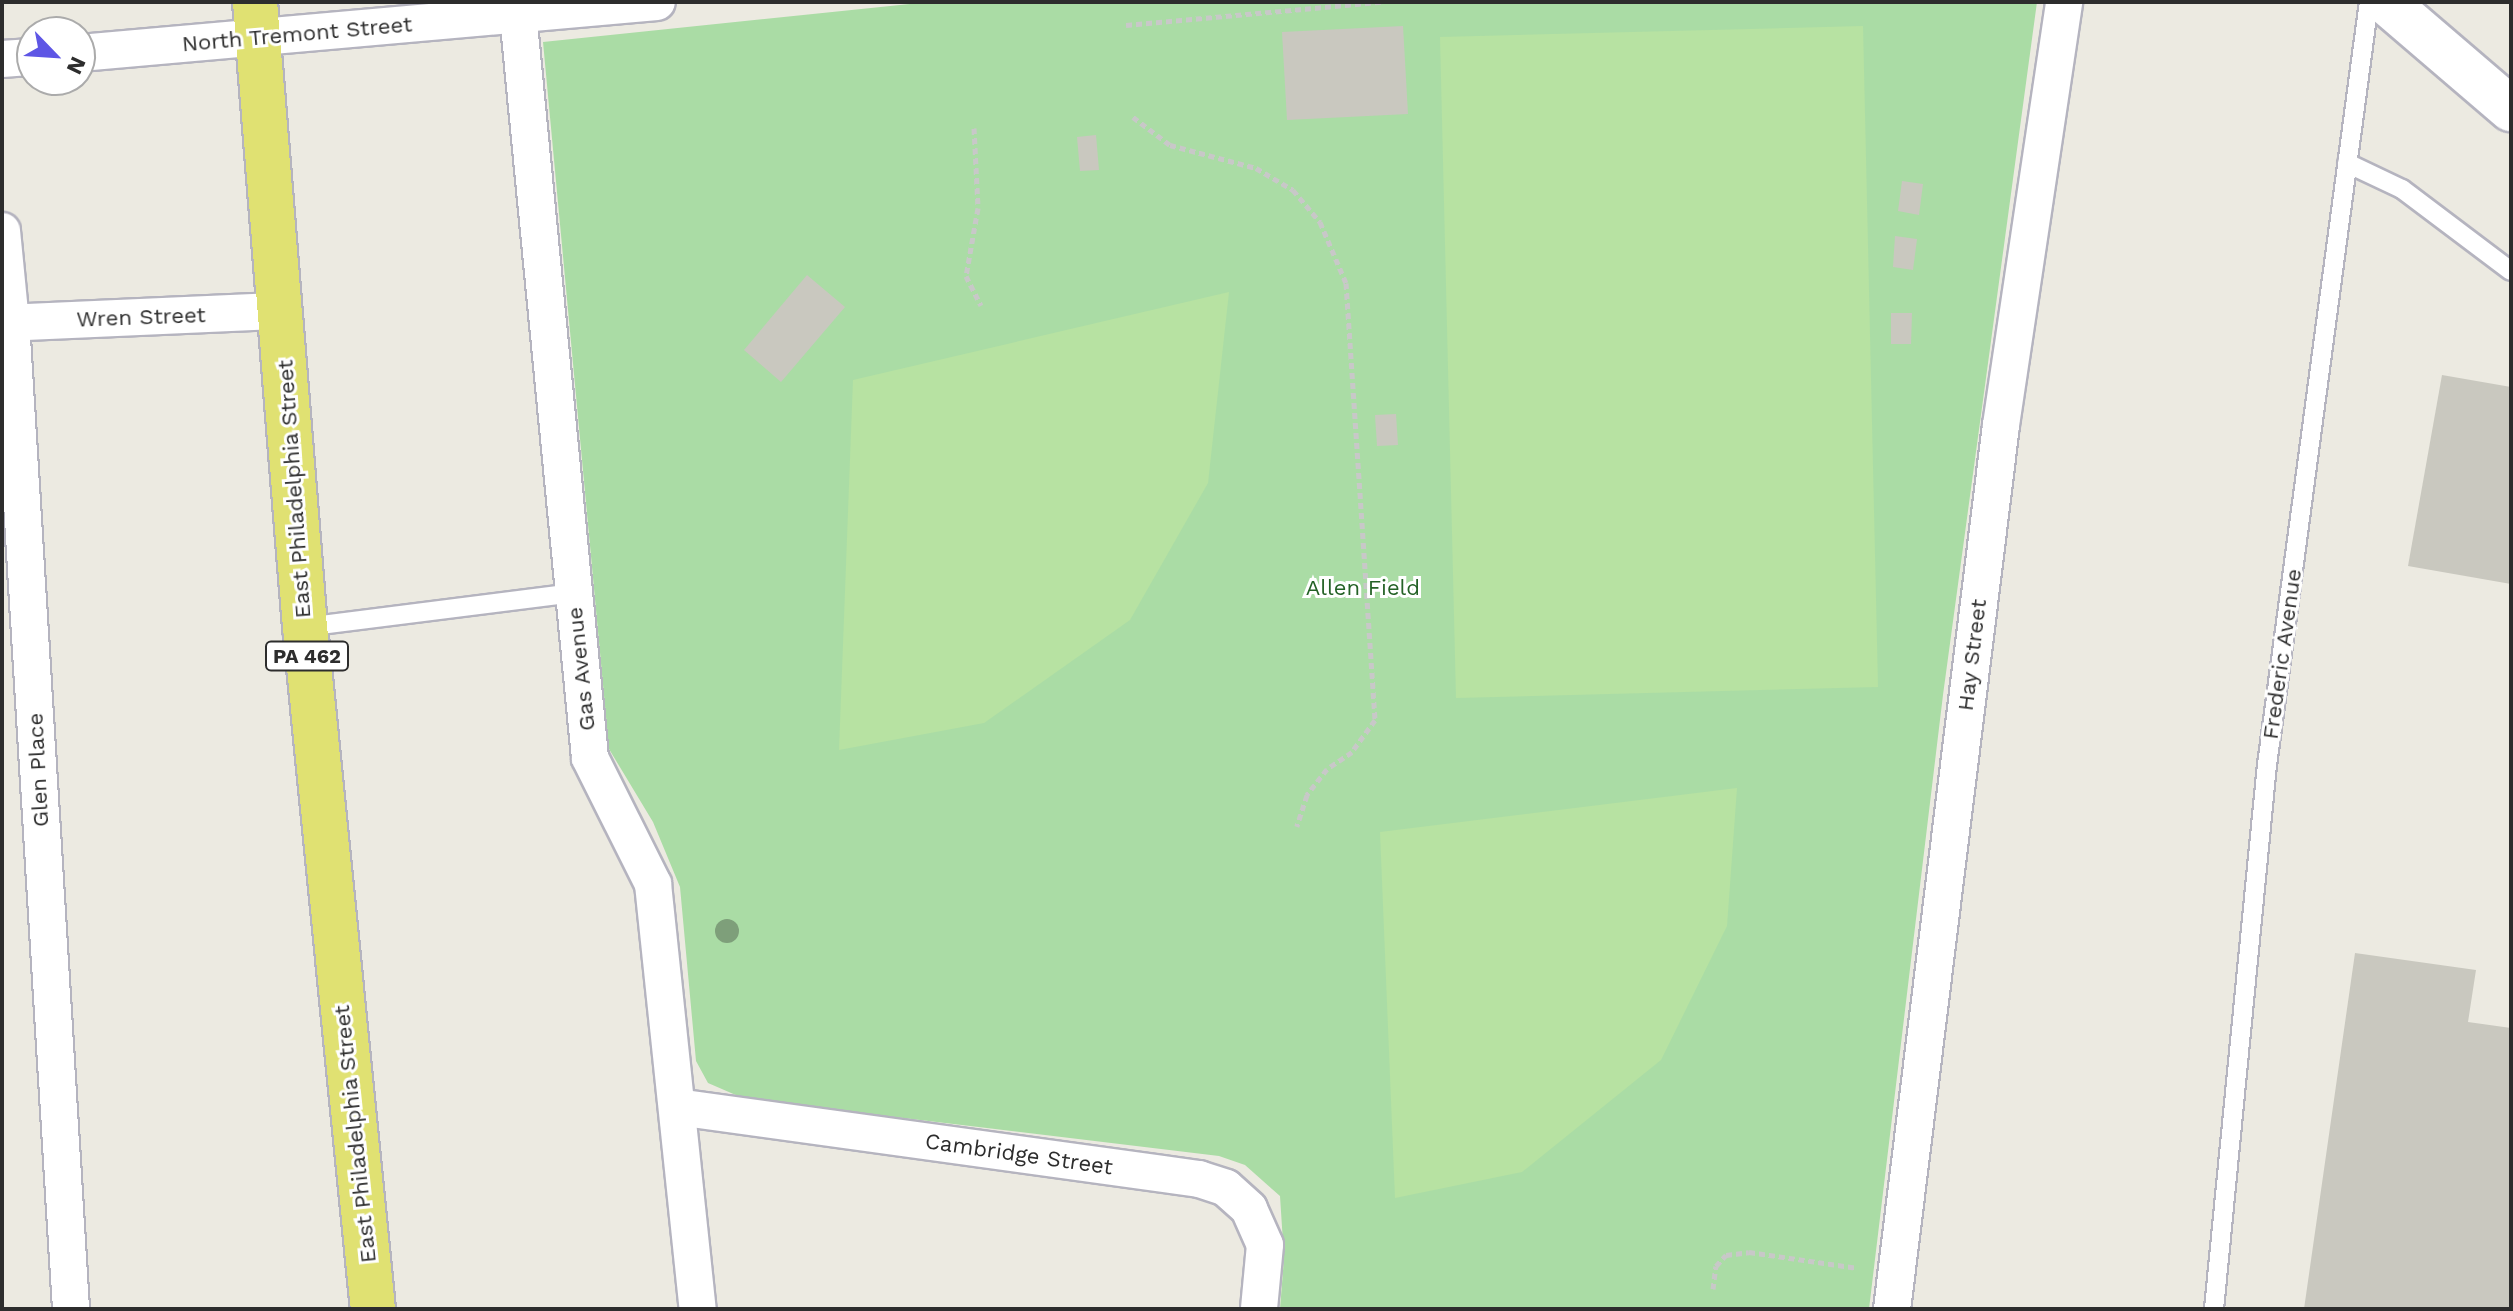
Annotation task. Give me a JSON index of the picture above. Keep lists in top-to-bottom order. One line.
{"streets":{"main road":["East Philadelphia Street","PA 462"],"street":["North Tremont Street","Wren Street","Hay Street","Gas Avenue","Glen Place","Cambridge Street"],"lane":["Frederic Avenue"]},"crossings":[["North Tremont Street","East Philadelphia Street"],["North Tremont Street","Gas Avenue"],["Wren Street","East Philadelphia Street"],["Wren Street","Glen Place"],["Gas Avenue","Cambridge Street"]],"parks":["Allen Field"],"north":"bottom right"}
